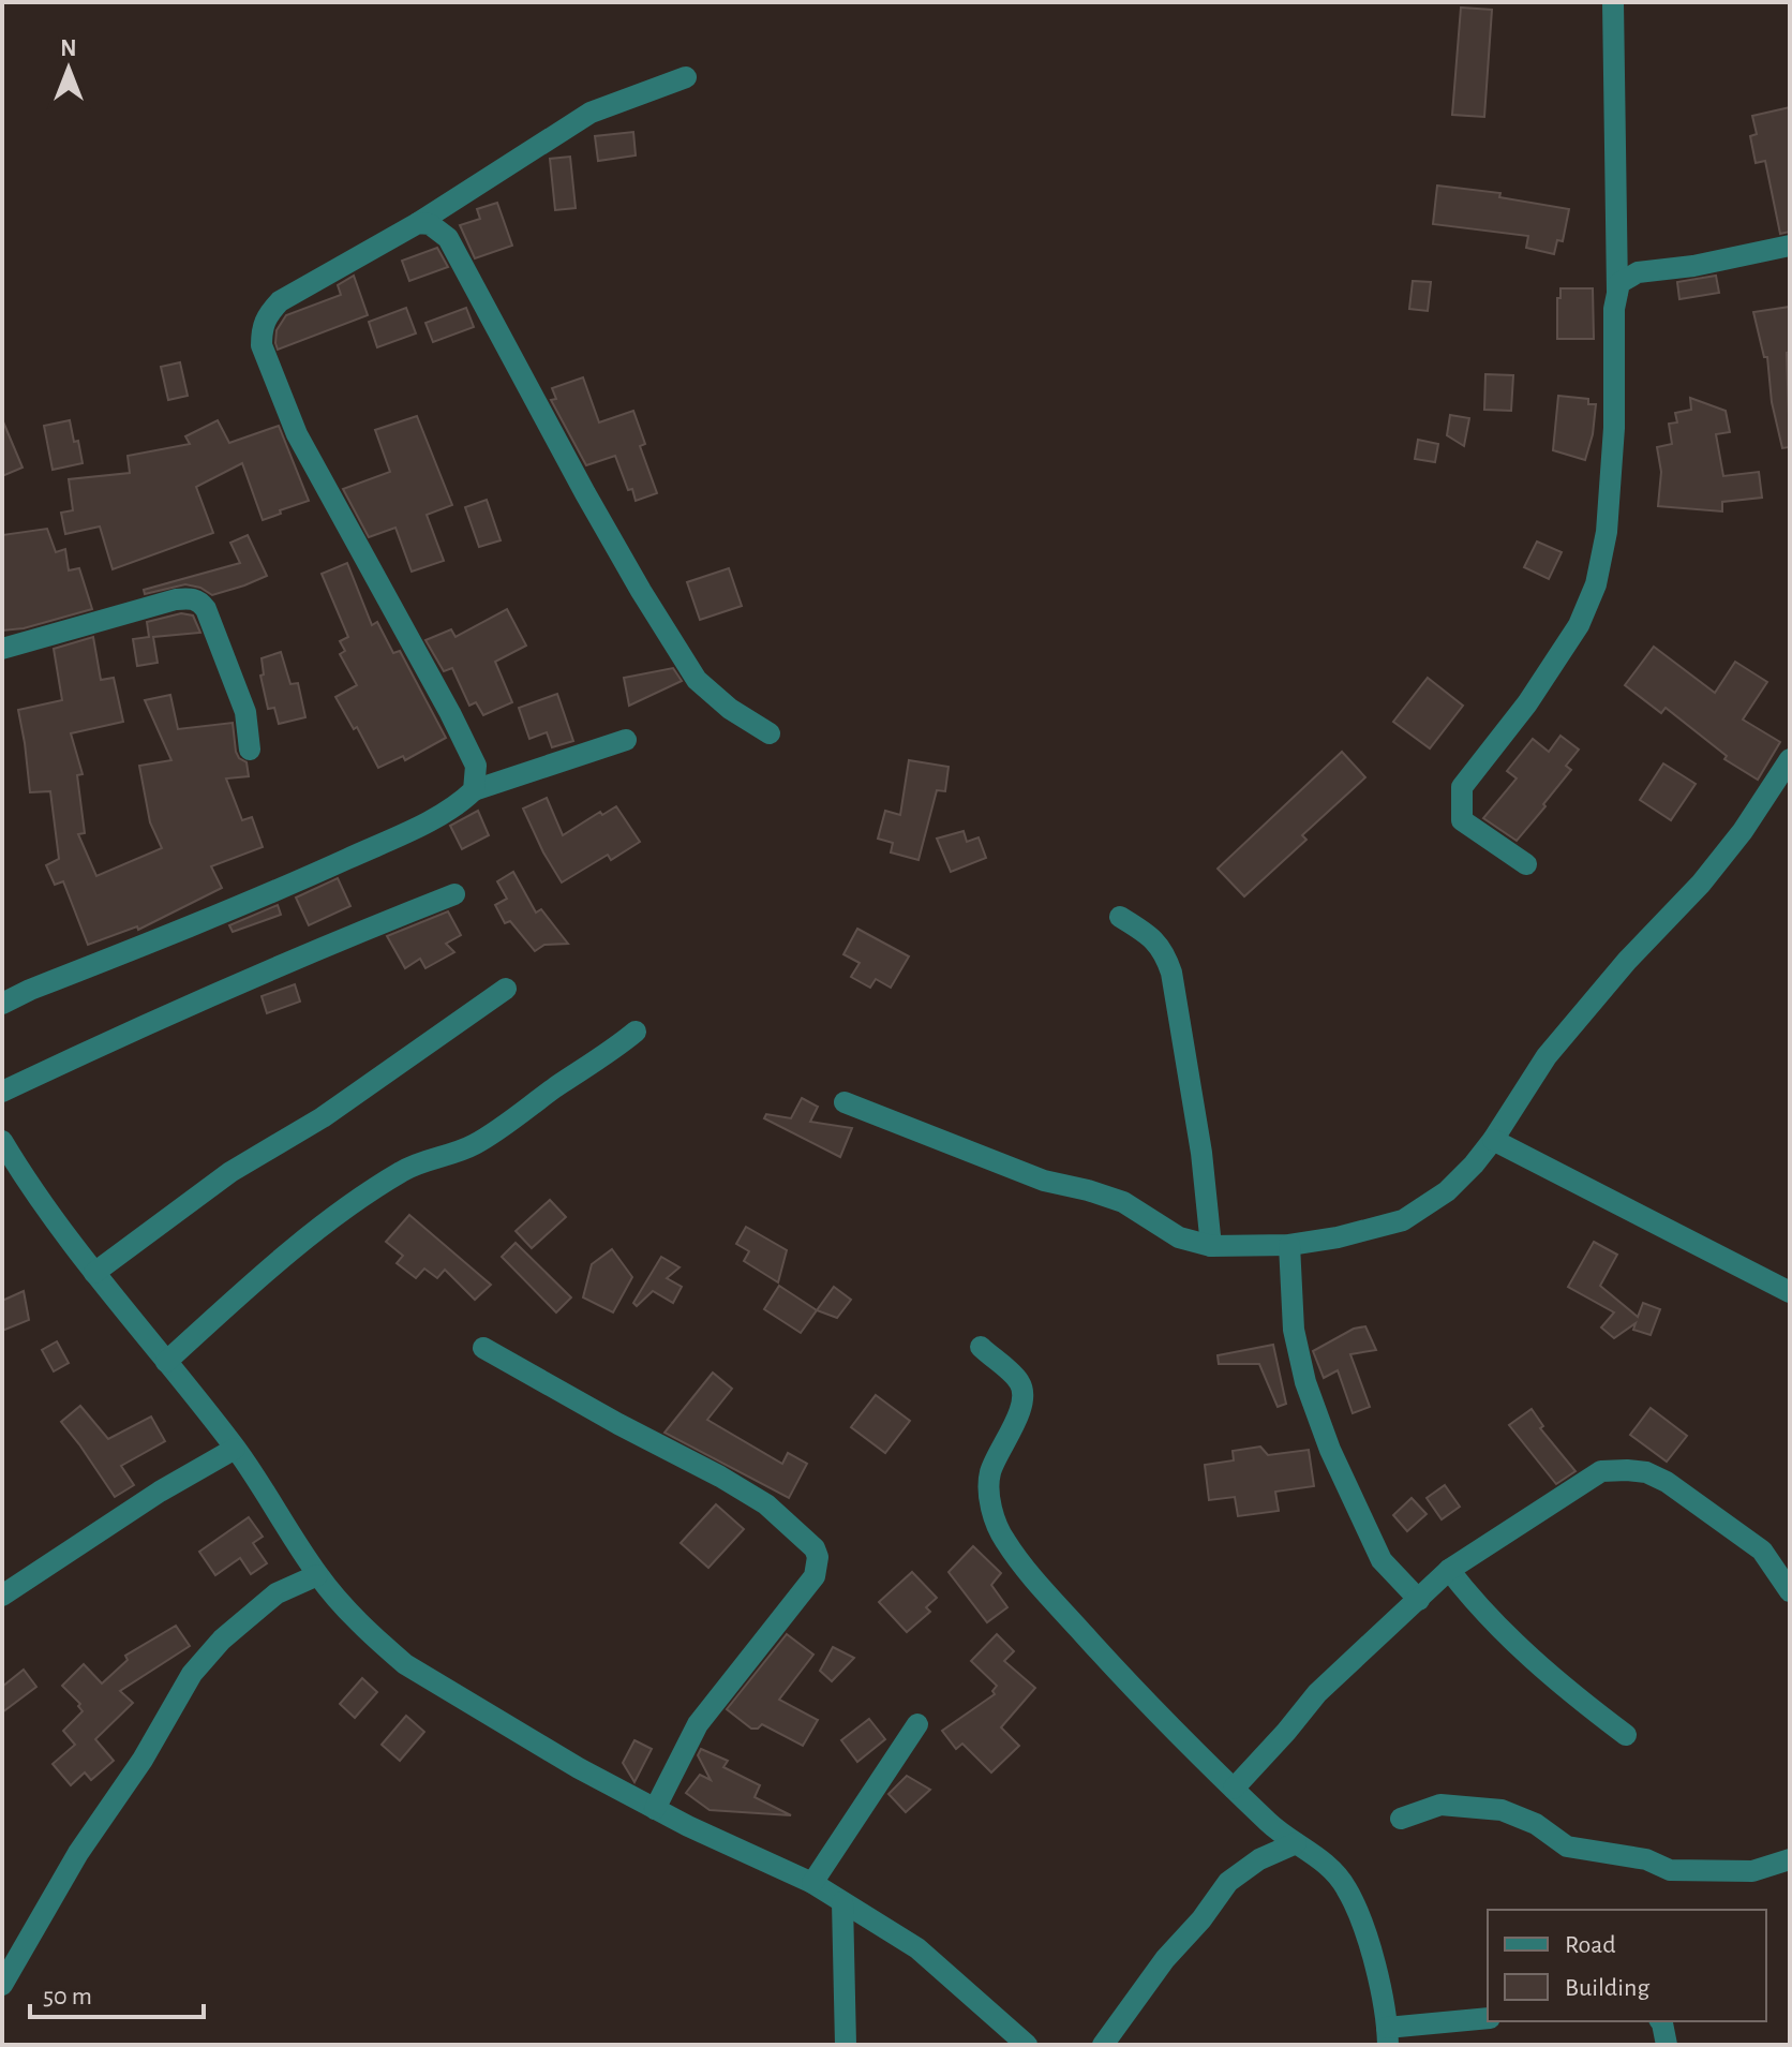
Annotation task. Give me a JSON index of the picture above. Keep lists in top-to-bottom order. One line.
{"legend":["Road","Building"],"scale_bar":"50 m","north":"top"}
